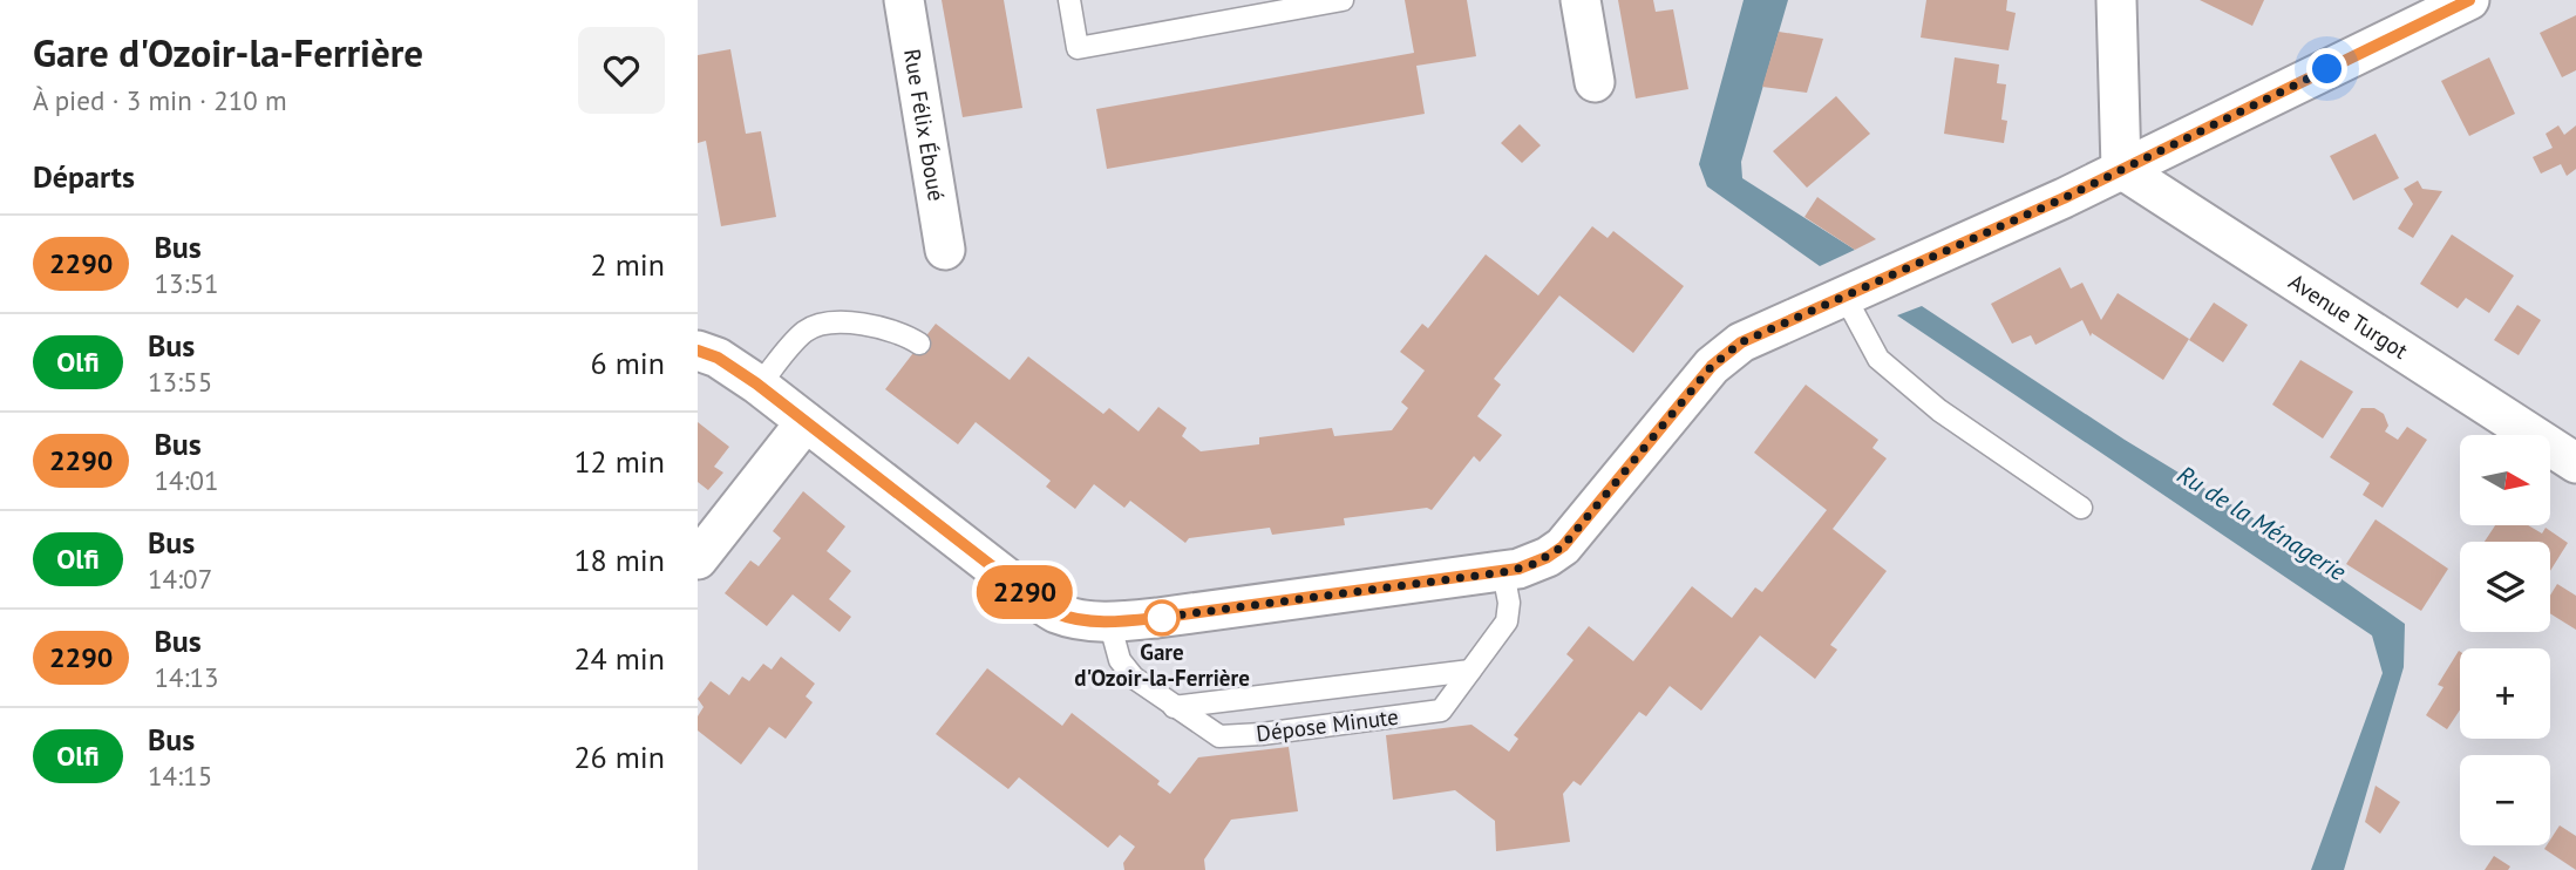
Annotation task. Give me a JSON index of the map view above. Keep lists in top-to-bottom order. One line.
{"streets":{"street":["Rue Félix Éboué","Avenue Turgot"],"lane":["Dépose Minute"]},"water":["Ru de la Ménagerie"],"places":["Gare d'Ozoir-la-Ferrière"],"lines":["bus line 2290"],"north":"right","page":{"heading":[["Gare d'Ozoir-la-Ferrière","À pied · 3 min · 210 m"],"Départs"],"on_map":"2290","list":[{"mark":"2290","name":"Bus","note":"13:51","value":"2 min"},{"mark":"Olfi","name":"Bus","note":"13:55","value":"6 min"},{"mark":"2290","name":"Bus","note":"14:01","value":"12 min"},{"mark":"Olfi","name":"Bus","note":"14:07","value":"18 min"},{"mark":"2290","name":"Bus","note":"14:13","value":"24 min"},{"mark":"Olfi","name":"Bus","note":"14:15","value":"26 min"}],"map_buttons":["+","−"]}}
